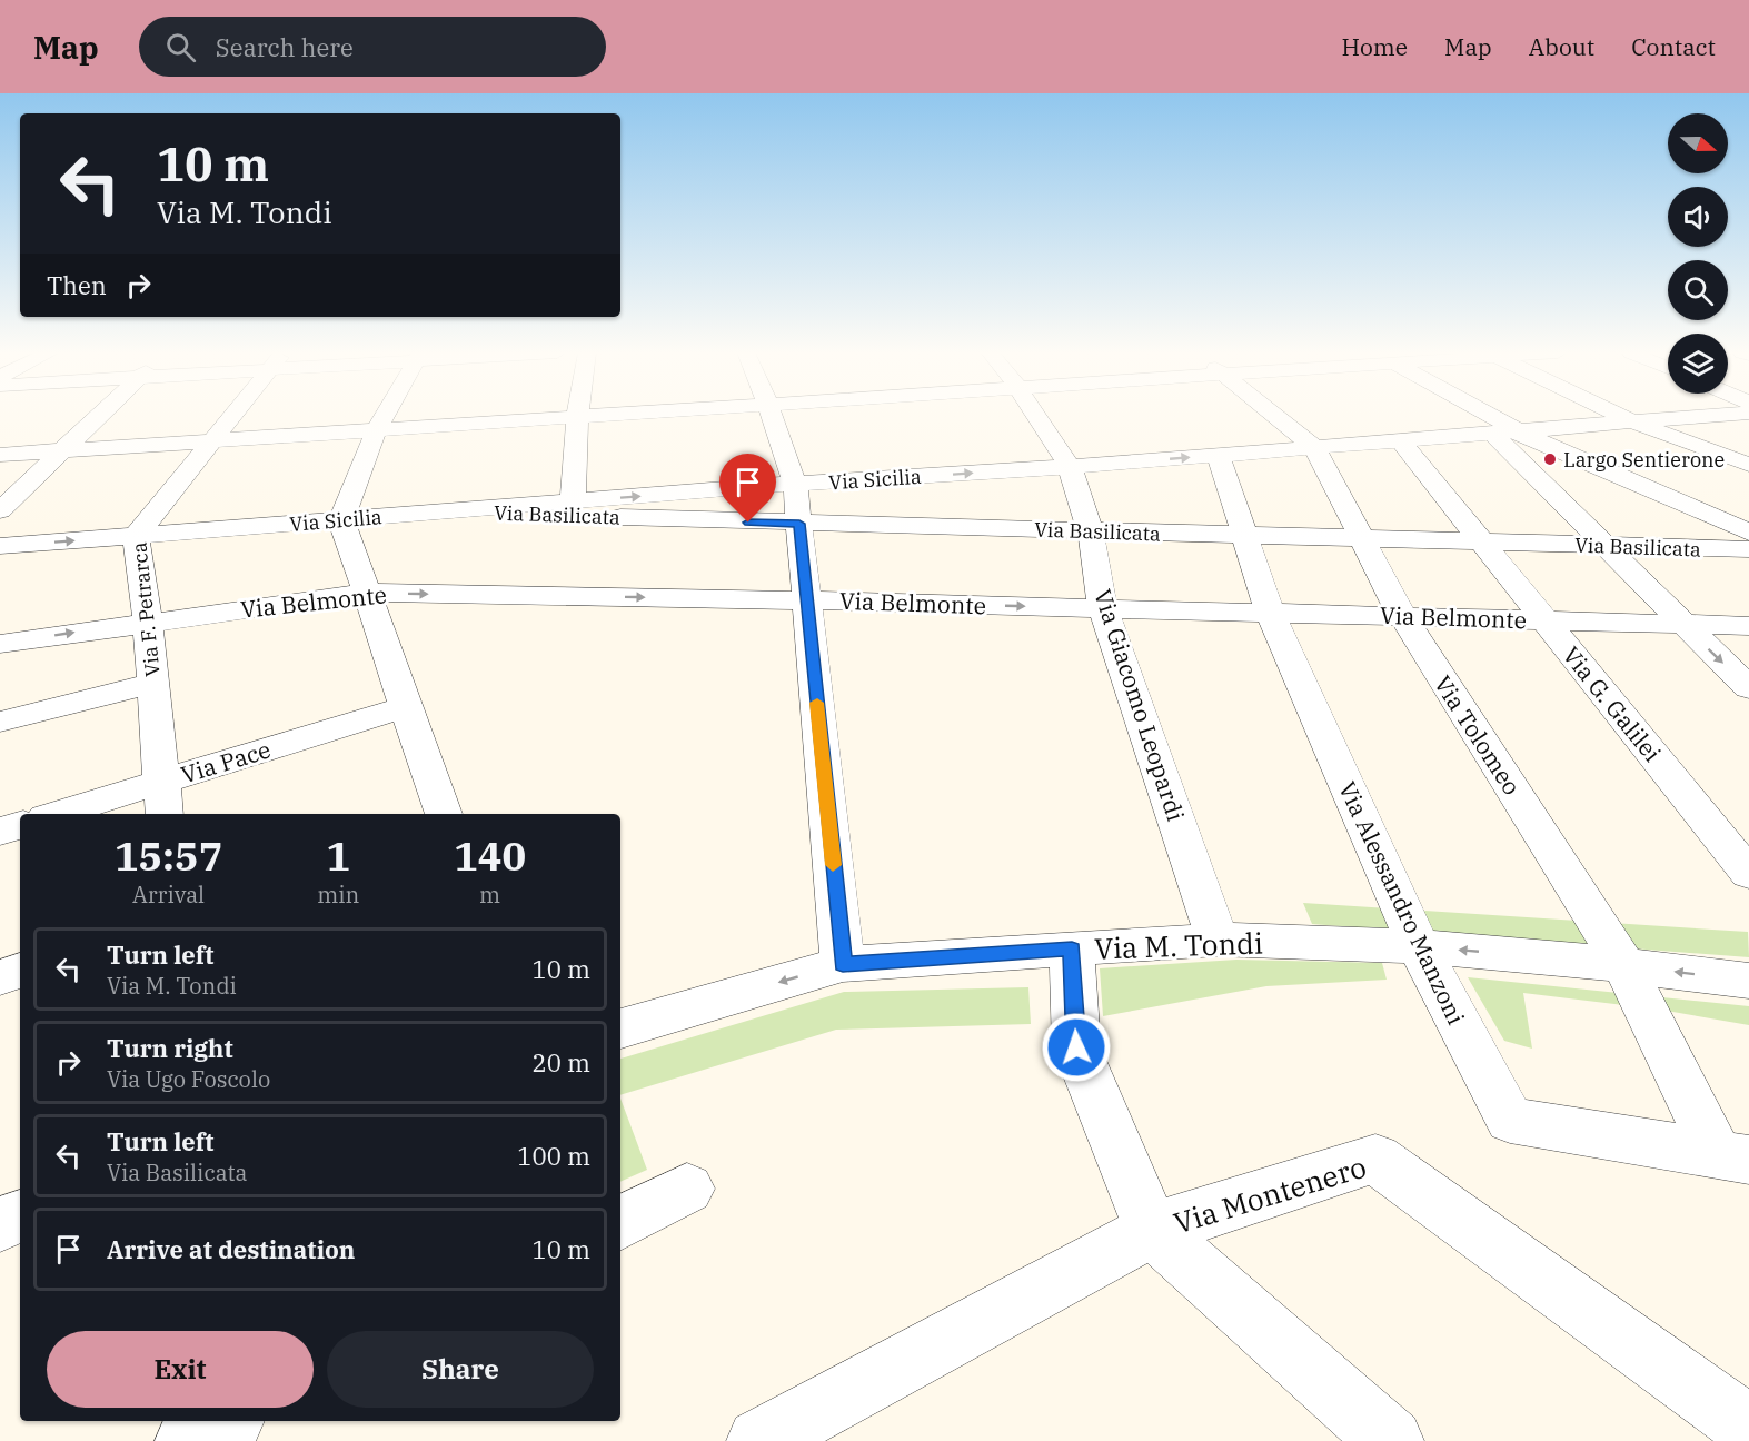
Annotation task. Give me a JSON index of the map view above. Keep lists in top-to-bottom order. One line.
{"streets":{"street":["Via Sicilia","Via Basilicata","Via Belmonte","Via F. Petrarca","Via G. Galilei","Via Giacomo Leopardi","Via Tolomeo","Via Pace","Via Alessandro Manzoni","Via M. Tondi","Via Montenero"]},"crossings":[["Via Sicilia","Via Basilicata"],["Via Sicilia","Via F. Petrarca"],["Via Sicilia","Via G. Galilei"],["Via Sicilia","Via Giacomo Leopardi"],["Via Sicilia","Via Tolomeo"],["Via Sicilia","Via Alessandro Manzoni"],["Via Basilicata","Via G. Galilei"],["Via Basilicata","Via Giacomo Leopardi"],["Via Basilicata","Via Tolomeo"],["Via Basilicata","Via Alessandro Manzoni"],["Via Belmonte","Via F. Petrarca"],["Via Belmonte","Via G. Galilei"],["Via Belmonte","Via Giacomo Leopardi"],["Via Belmonte","Via Tolomeo"],["Via Belmonte","Via Alessandro Manzoni"],["Via F. Petrarca","Via Pace"],["Via Giacomo Leopardi","Via M. Tondi"],["Via Tolomeo","Via Alessandro Manzoni"],["Via Tolomeo","Via M. Tondi"],["Via Alessandro Manzoni","Via M. Tondi"]],"one_way":["Via M. Tondi"],"places":["Largo Sentierone"],"north":"right","page":{"header":"Map","search":"Search here","nav":["Home","Map","About","Contact"],"turn":["10 m","Via M. Tondi"],"then":"Then","eta":["15:57","Arrival","1","min","140","m"],"list":[{"name":"Turn left","note":"Via M. Tondi","value":"10 m"},{"name":"Turn right","note":"Via Ugo Foscolo","value":"20 m"},{"name":"Turn left","note":"Via Basilicata","value":"100 m"},{"name":"Arrive at destination","value":"10 m"}],"buttons":["Exit","Share"]}}
